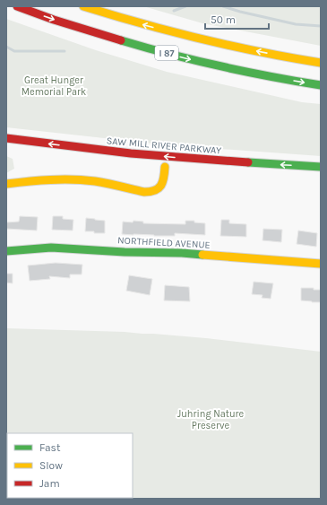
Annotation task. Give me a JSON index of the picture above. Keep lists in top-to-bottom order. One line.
{"streets":{"main road":["I 87","SAW MILL RIVER PARKWAY","NORTHFIELD AVENUE"]},"one_way":["SAW MILL RIVER PARKWAY"],"parks":["Great Hunger Memorial Park","Juhring Nature Preserve"],"legend":["Fast","Slow","Jam"],"scale_bar":"50 m"}
